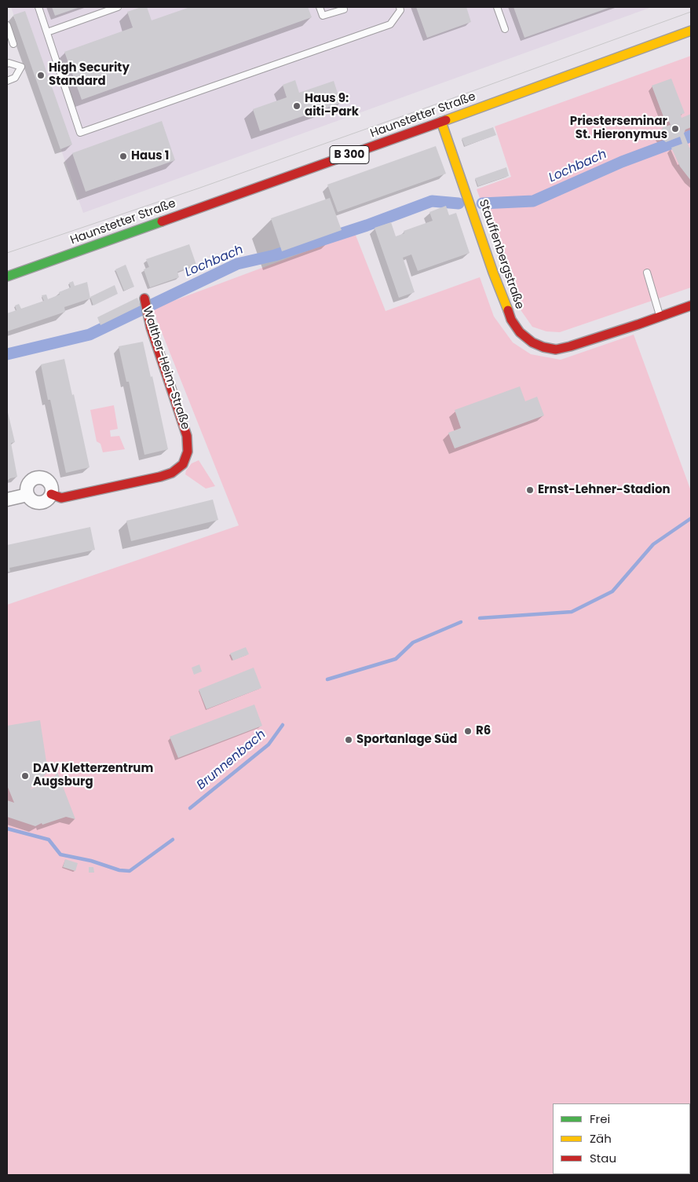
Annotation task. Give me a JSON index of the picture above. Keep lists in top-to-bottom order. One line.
{"streets":{"main road":["Haunstetter Straße","B 300","Stauffenbergstraße","Walther-Heim-Straße"]},"crossings":[["Haunstetter Straße","Stauffenbergstraße"]],"water":["Lochbach","Brunnenbach"],"places":["High Security Standard","Haus 9: aiti-Park","Priesterseminar St. Hieronymus","Haus 1","Ernst-Lehner-Stadion","R6","Sportanlage Süd","DAV Kletterzentrum Augsburg"],"legend":["Frei","Zäh","Stau"]}
